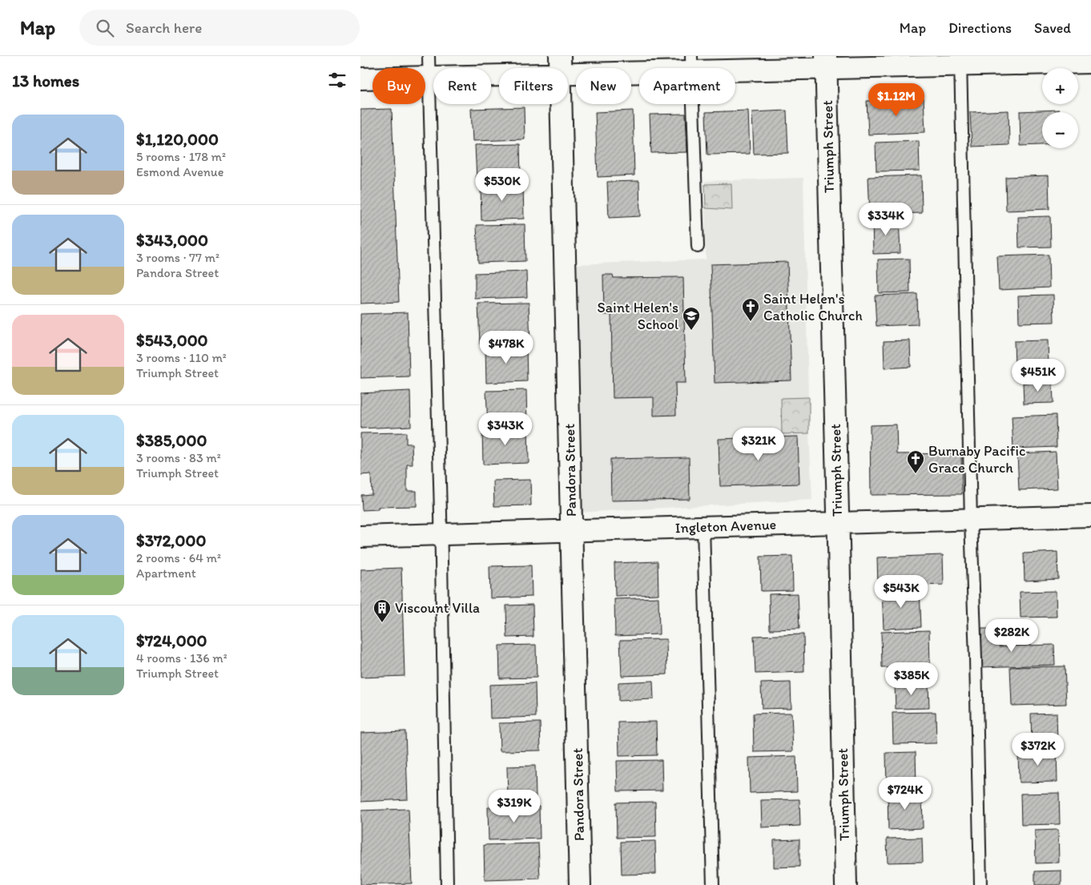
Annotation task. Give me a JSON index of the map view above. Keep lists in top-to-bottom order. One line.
{"streets":{"street":["Triumph Street","Pandora Street","Ingleton Avenue"]},"crossings":[["Triumph Street","Ingleton Avenue"],["Pandora Street","Ingleton Avenue"]],"places":{"church":["Saint Helen's Catholic Church","Burnaby Pacific Grace Church"],"school or university":["Saint Helen's School"],"building":["Viscount Villa"]},"page":{"header":"Map","search":"Search here","nav":["Map","Directions","Saved"],"heading":"13 homes","map_buttons":["+","−"],"chip":["Buy","Rent","Filters","New","Apartment"],"price":["$1.12M","$530K","$334K","$478K","$451K","$343K","$321K","$543K","$282K","$385K","$372K","$724K","$319K"],"list":[{"name":"$1,120,000","note":"5 rooms · 178 m² · Esmond Avenue"},{"name":"$343,000","note":"3 rooms · 77 m² · Pandora Street"},{"name":"$543,000","note":"3 rooms · 110 m² · Triumph Street"},{"name":"$385,000","note":"3 rooms · 83 m² · Triumph Street"},{"name":"$372,000","note":"2 rooms · 64 m² · Apartment"},{"name":"$724,000","note":"4 rooms · 136 m² · Triumph Street"}]}}
